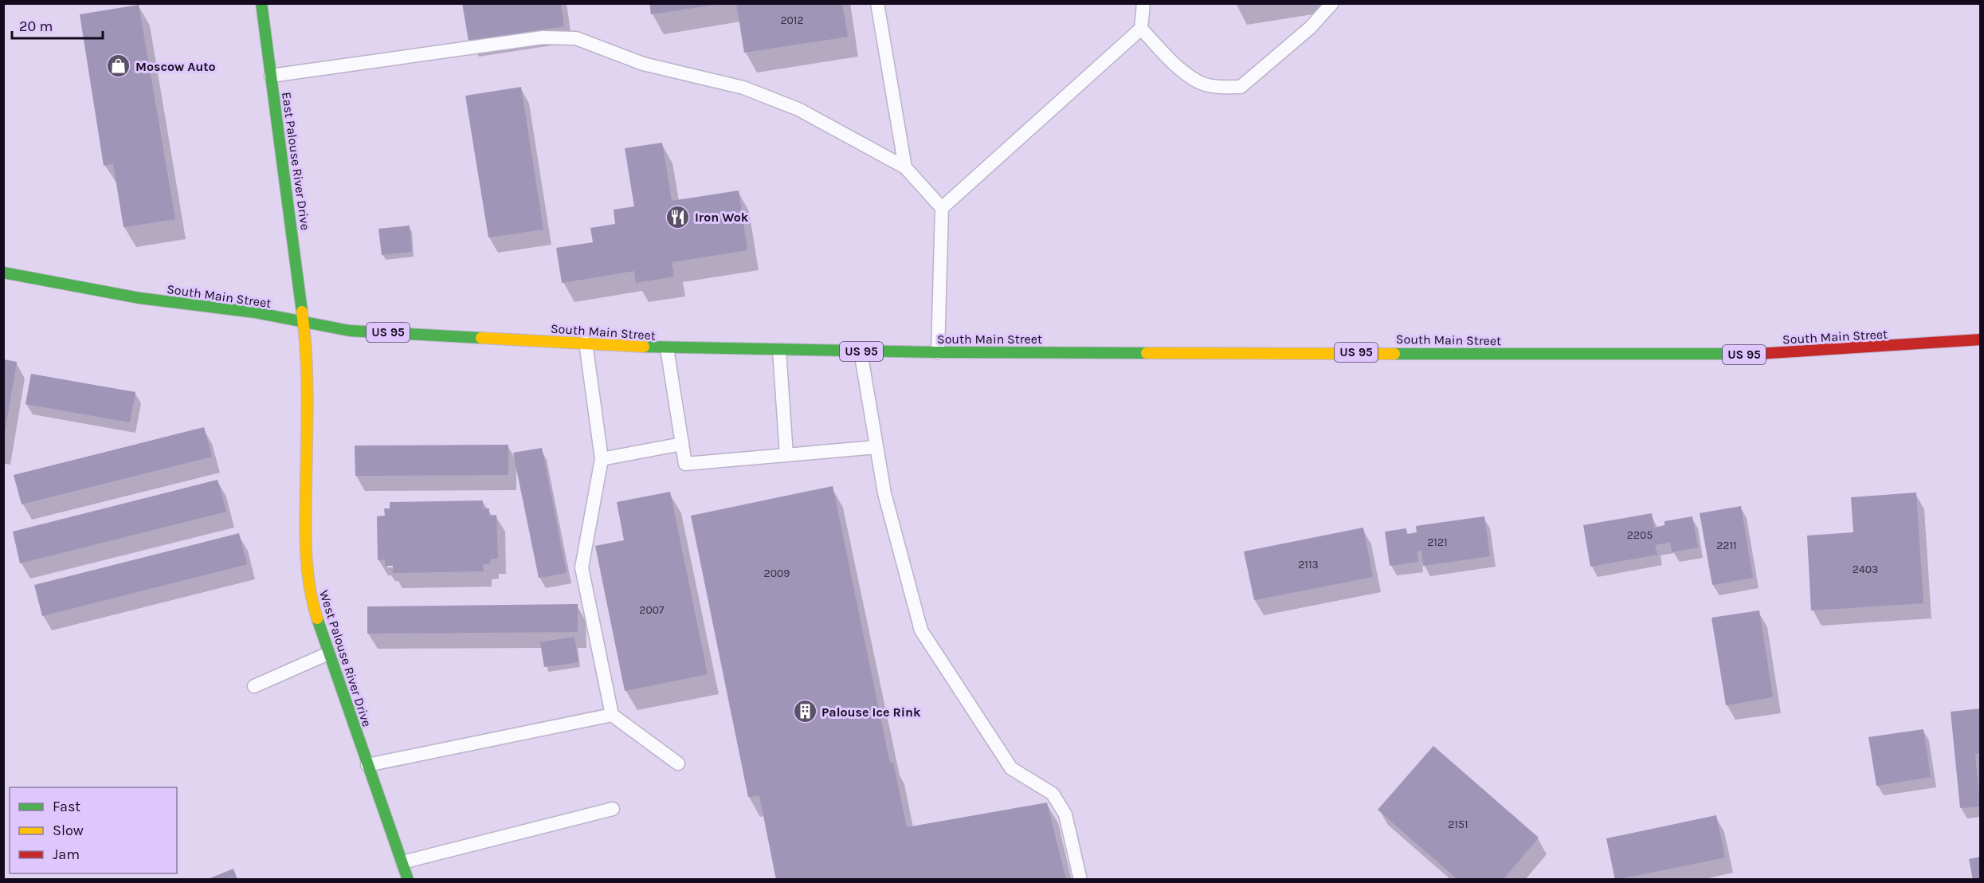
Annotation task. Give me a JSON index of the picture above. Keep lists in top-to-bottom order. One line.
{"streets":{"main road":["East Palouse River Drive","South Main Street","US 95","West Palouse River Drive"]},"crossings":[["East Palouse River Drive","South Main Street"],["East Palouse River Drive","West Palouse River Drive"],["South Main Street","West Palouse River Drive"]],"places":{"shop":["Moscow Auto"],"restaurant":["Iron Wok"],"building":["Palouse Ice Rink"]},"house_numbers":["2012","2205","2121","2211","2113","2403","2009","2007","2151"],"legend":["Fast","Slow","Jam"],"scale_bar":"20 m"}
